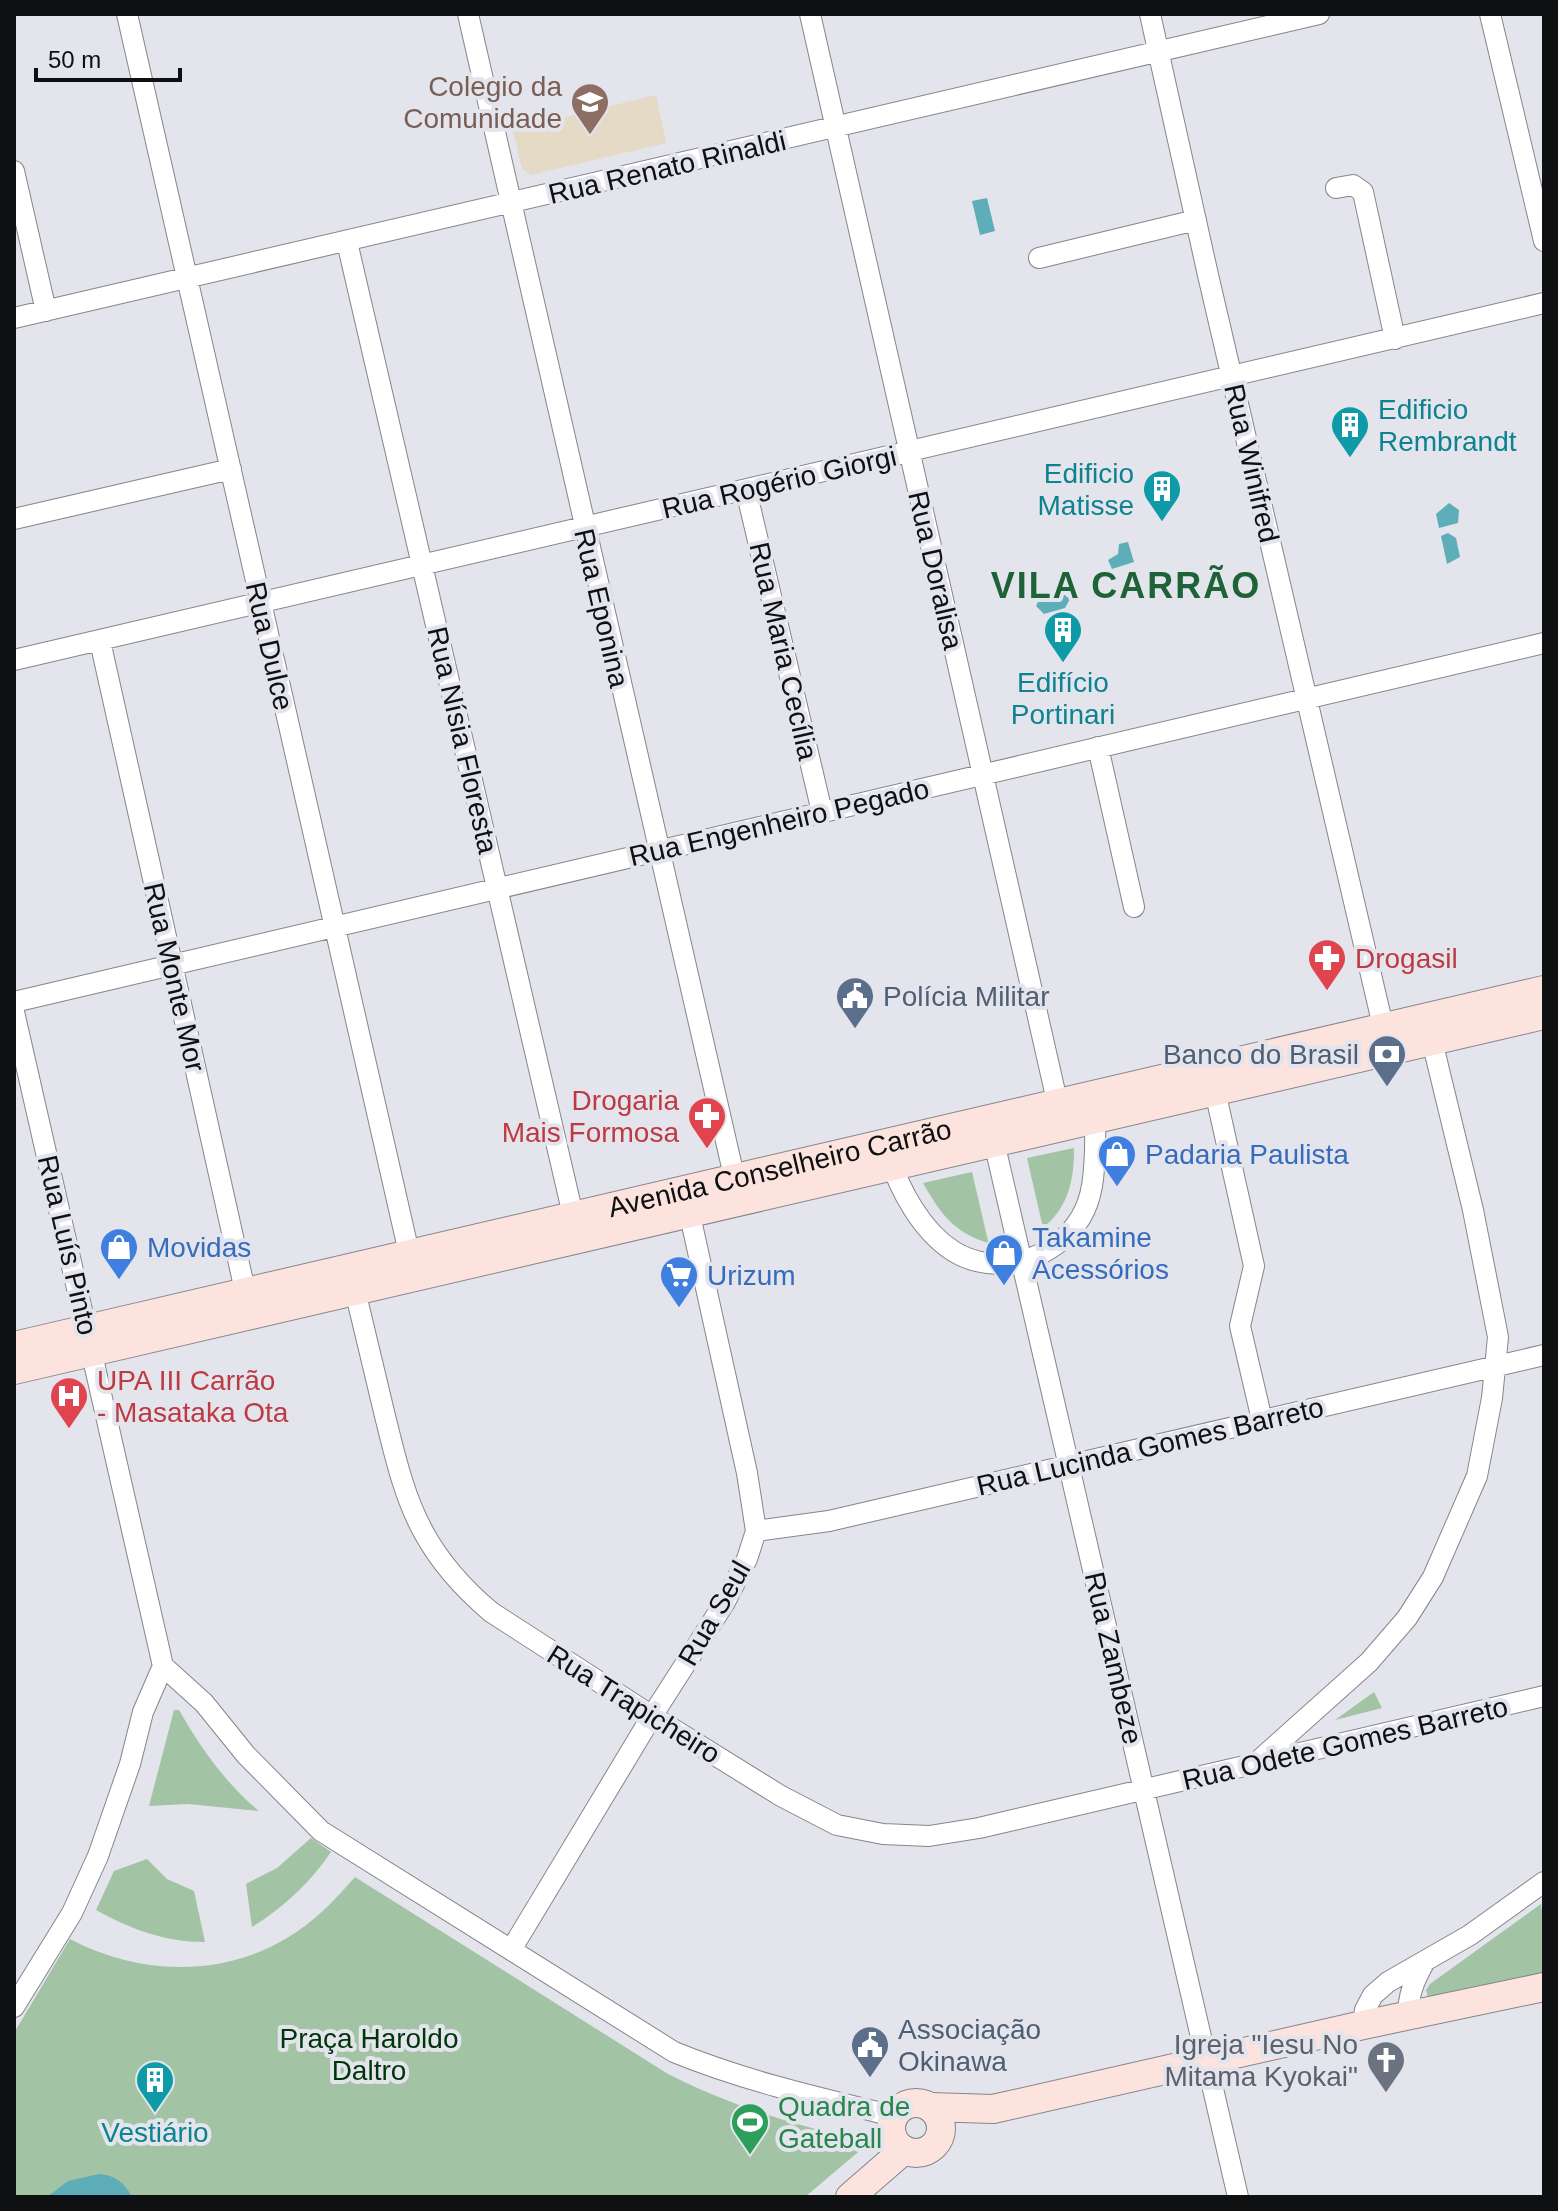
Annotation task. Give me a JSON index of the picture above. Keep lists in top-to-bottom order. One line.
{"streets":{"main road":["Avenida Conselheiro Carrão"],"street":["Rua Renato Rinaldi","Rua Winifred","Rua Rogério Giorgi","Rua Doralisa","Rua Eponina","Rua Dulce","Rua Maria Cecília","Rua Nísia Floresta","Rua Engenheiro Pegado","Rua Monte Mor","Rua Luís Pinto","Rua Lucinda Gomes Barreto","Rua Seul","Rua Zambeze","Rua Trapicheiro","Rua Odete Gomes Barreto"]},"crossings":[["Rua Renato Rinaldi","Rua Winifred"],["Rua Renato Rinaldi","Rua Doralisa"],["Rua Renato Rinaldi","Rua Eponina"],["Rua Renato Rinaldi","Rua Dulce"],["Rua Renato Rinaldi","Rua Nísia Floresta"],["Rua Winifred","Rua Rogério Giorgi"],["Rua Winifred","Rua Engenheiro Pegado"],["Rua Winifred","Avenida Conselheiro Carrão"],["Rua Rogério Giorgi","Rua Doralisa"],["Rua Rogério Giorgi","Rua Eponina"],["Rua Rogério Giorgi","Rua Dulce"],["Rua Rogério Giorgi","Rua Maria Cecília"],["Rua Rogério Giorgi","Rua Nísia Floresta"],["Rua Rogério Giorgi","Rua Monte Mor"],["Rua Doralisa","Rua Engenheiro Pegado"],["Rua Doralisa","Avenida Conselheiro Carrão"],["Rua Eponina","Rua Engenheiro Pegado"],["Rua Eponina","Avenida Conselheiro Carrão"],["Rua Dulce","Rua Engenheiro Pegado"],["Rua Dulce","Avenida Conselheiro Carrão"],["Rua Maria Cecília","Rua Engenheiro Pegado"],["Rua Nísia Floresta","Rua Engenheiro Pegado"],["Rua Nísia Floresta","Avenida Conselheiro Carrão"],["Rua Engenheiro Pegado","Rua Monte Mor"],["Rua Monte Mor","Avenida Conselheiro Carrão"],["Avenida Conselheiro Carrão","Rua Luís Pinto"],["Avenida Conselheiro Carrão","Rua Seul"],["Avenida Conselheiro Carrão","Rua Zambeze"],["Avenida Conselheiro Carrão","Rua Trapicheiro"],["Rua Lucinda Gomes Barreto","Rua Seul"],["Rua Lucinda Gomes Barreto","Rua Zambeze"],["Rua Seul","Rua Trapicheiro"],["Rua Zambeze","Rua Trapicheiro"],["Rua Zambeze","Rua Odete Gomes Barreto"],["Rua Trapicheiro","Rua Odete Gomes Barreto"]],"districts":["VILA CARRÃO"],"parks":["Praça Haroldo Daltro"],"places":{"school or university":["Colegio da Comunidade"],"building":["Edificio Rembrandt","Edificio Matisse","Edifício Portinari","Vestiário"],"pharmacy":["Drogasil","Drogaria Mais Formosa"],"public building":["Polícia Militar","Associação Okinawa"],"bank":["Banco do Brasil"],"shop":["Padaria Paulista","Movidas","Takamine Acessórios"],"supermarket":["Urizum"],"hospital":["UPA III Carrão - Masataka Ota"],"church":["Igreja \"Iesu No Mitama Kyokai\""],"sports":["Quadra de Gateball"]},"scale_bar":"50 m"}
